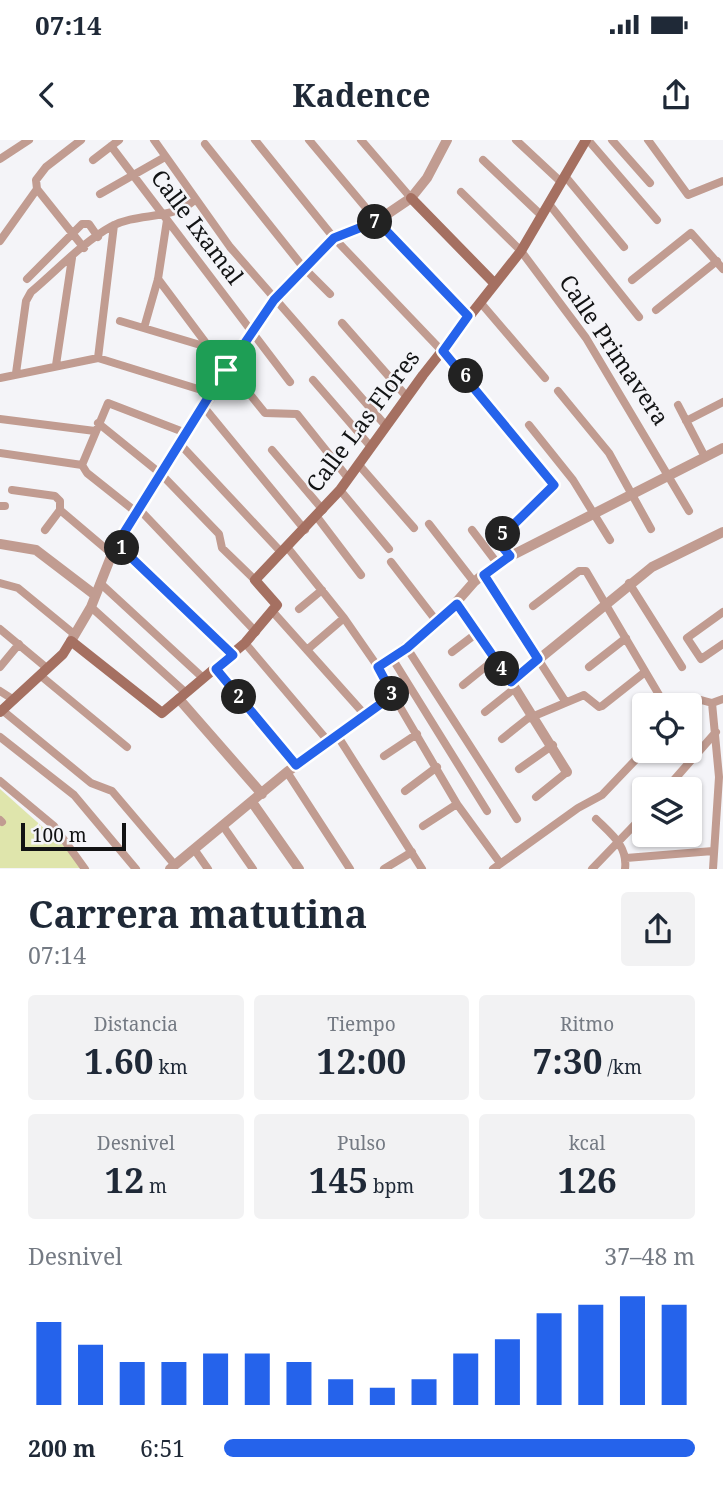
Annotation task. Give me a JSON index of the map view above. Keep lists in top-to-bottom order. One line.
{"streets":{"main road":["Calle Las Flores"],"street":["Calle Ixamal","Calle Primavera"]},"crossings":[["Calle Primavera","Calle Las Flores"]],"scale_bar":"100 m","page":{"status":"07:14","header":"Kadence","pins":["7","6","5","1","4","3","2"],"scale":"100 m","heading":["Carrera matutina","07:14"],"stats":[["Distancia","1.60 km"],["Tiempo","12:00"],["Ritmo","7:30 /km"],["Desnivel","12 m"],["Pulso","145 bpm"],["kcal","126"]],"chart":["Desnivel","37–48 m"],"list":[{"name":"200 m","note":"6:51"}]}}
